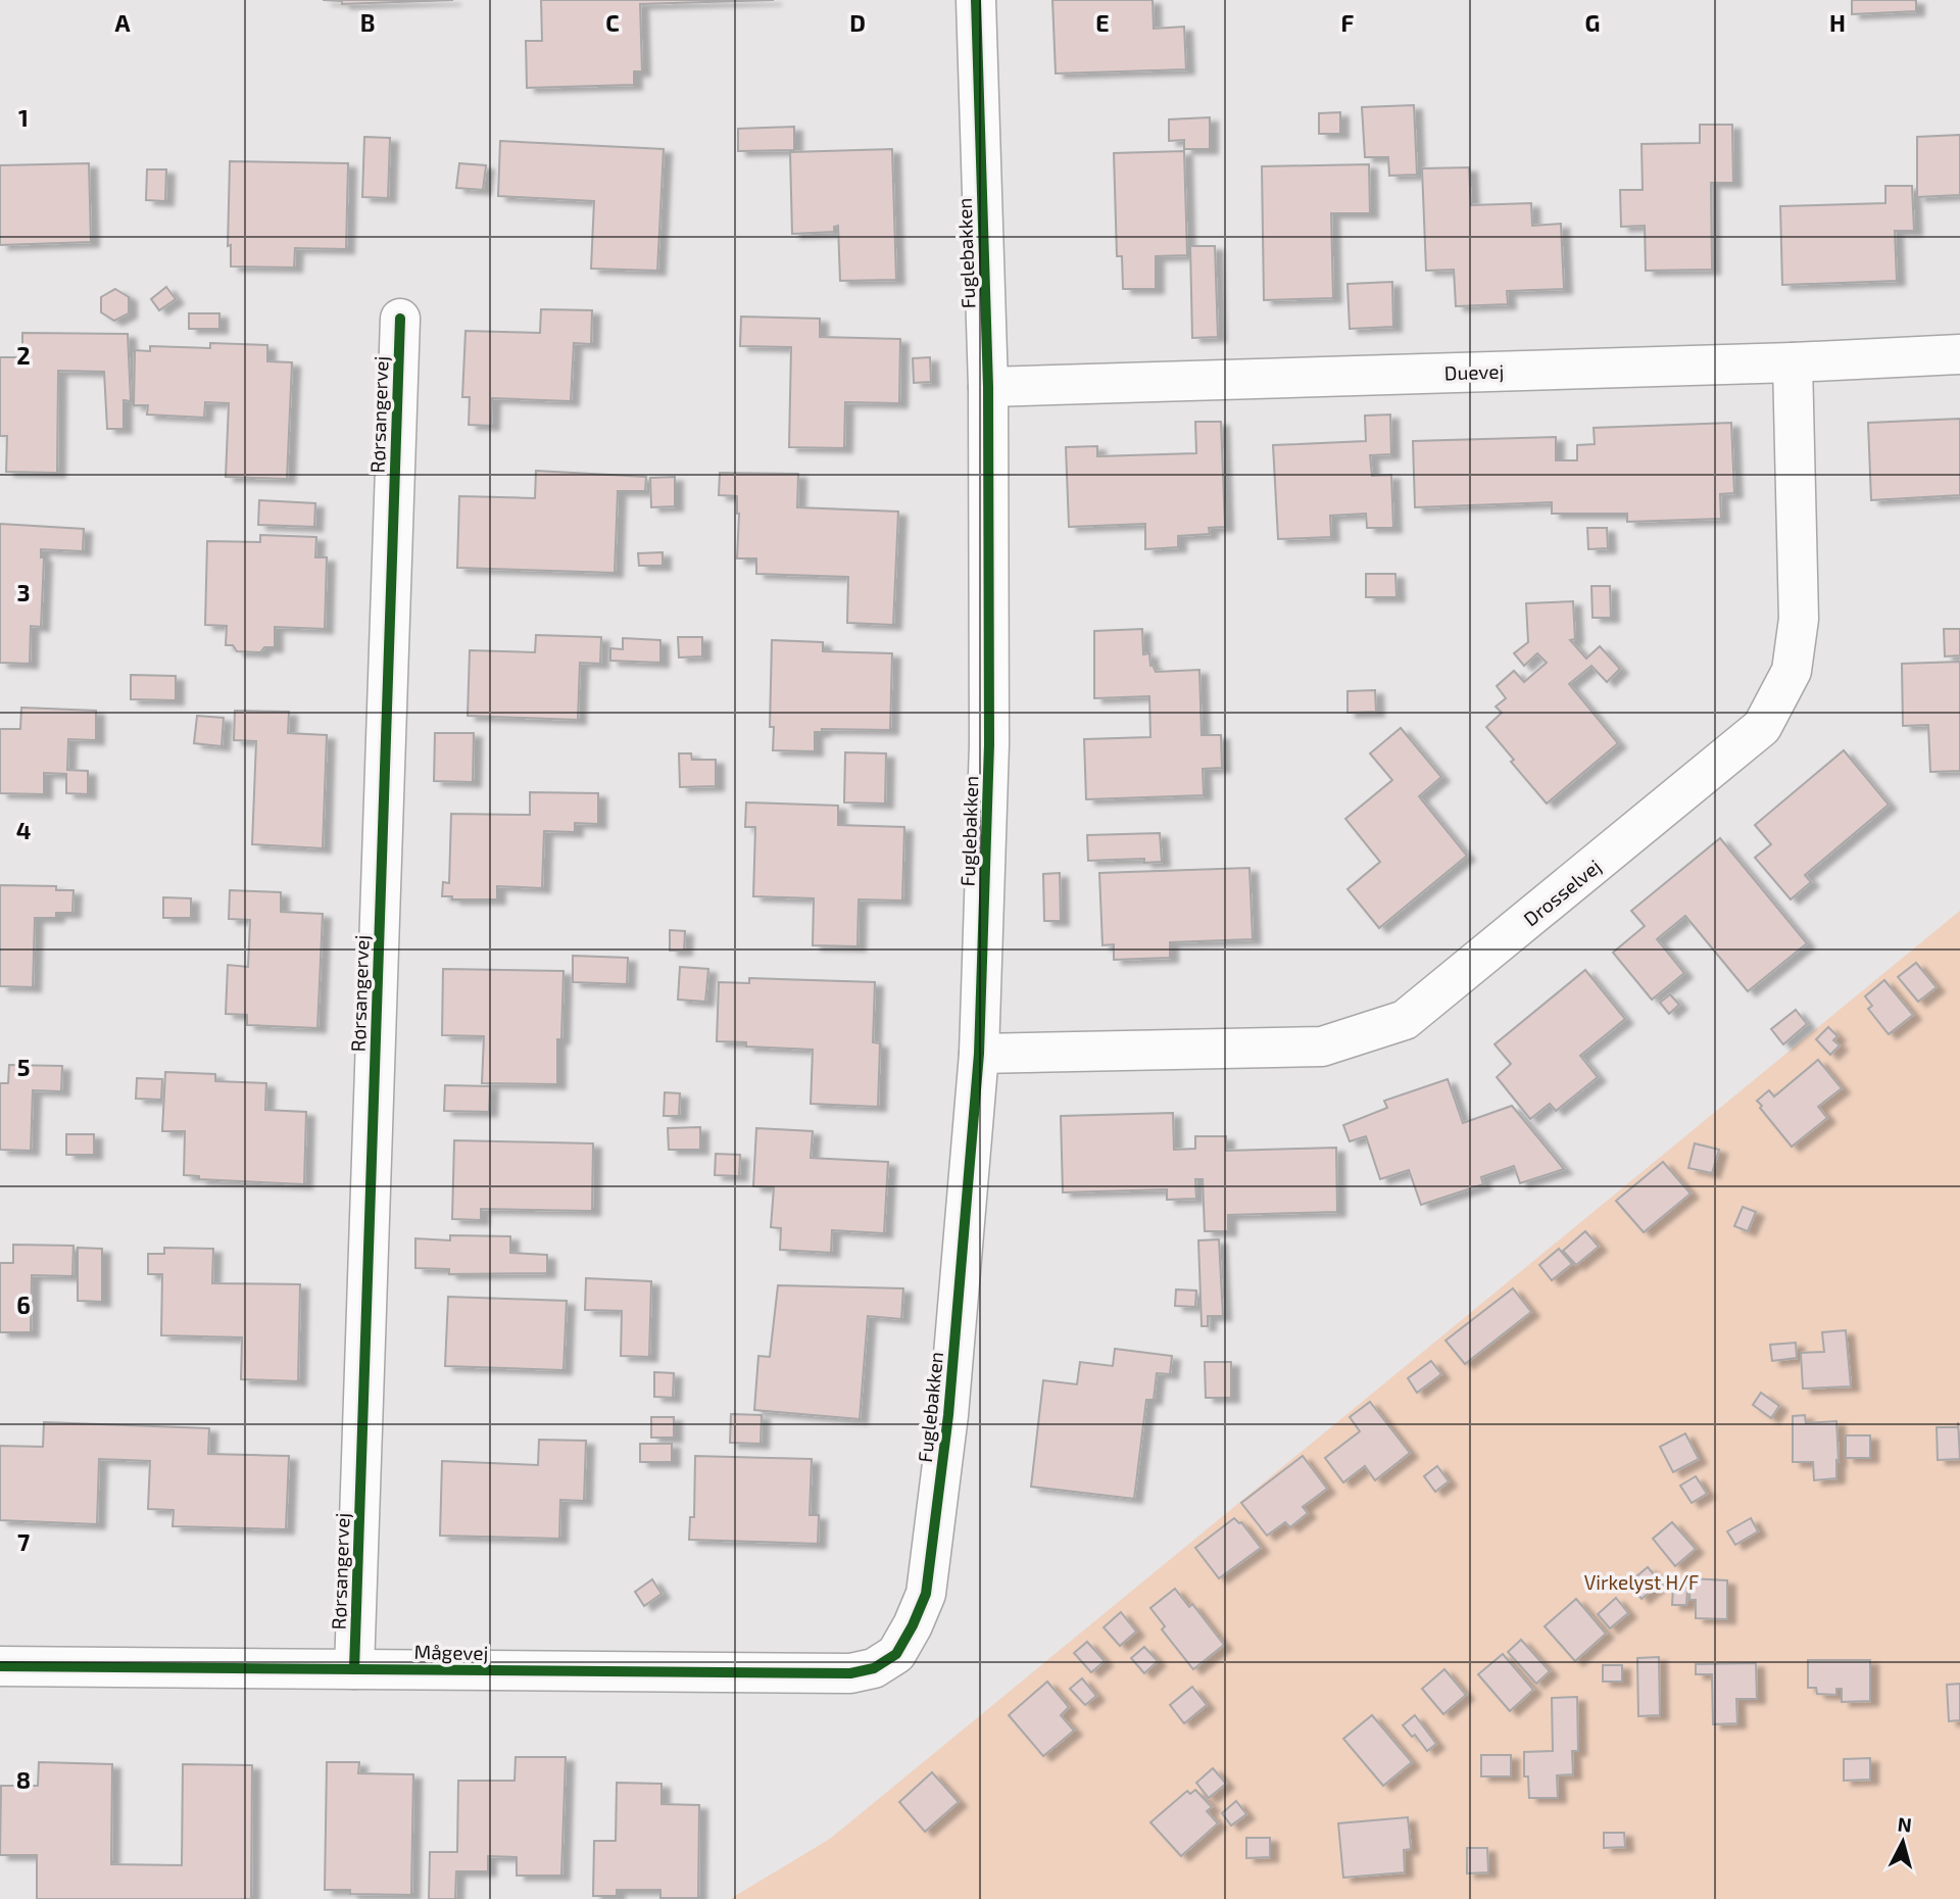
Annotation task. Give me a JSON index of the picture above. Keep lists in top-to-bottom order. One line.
{"streets":{"street":["Fuglebakken","Duevej","Rørsangervej","Drosselvej","Mågevej"]},"crossings":[["Fuglebakken","Duevej"],["Fuglebakken","Drosselvej"],["Fuglebakken","Mågevej"],["Duevej","Drosselvej"],["Rørsangervej","Mågevej"]],"parks":["Virkelyst H/F"],"north":"top","grid":{"columns":["A","B","C","D","E","F","G","H"],"rows":["1","2","3","4","5","6","7","8"]}}
